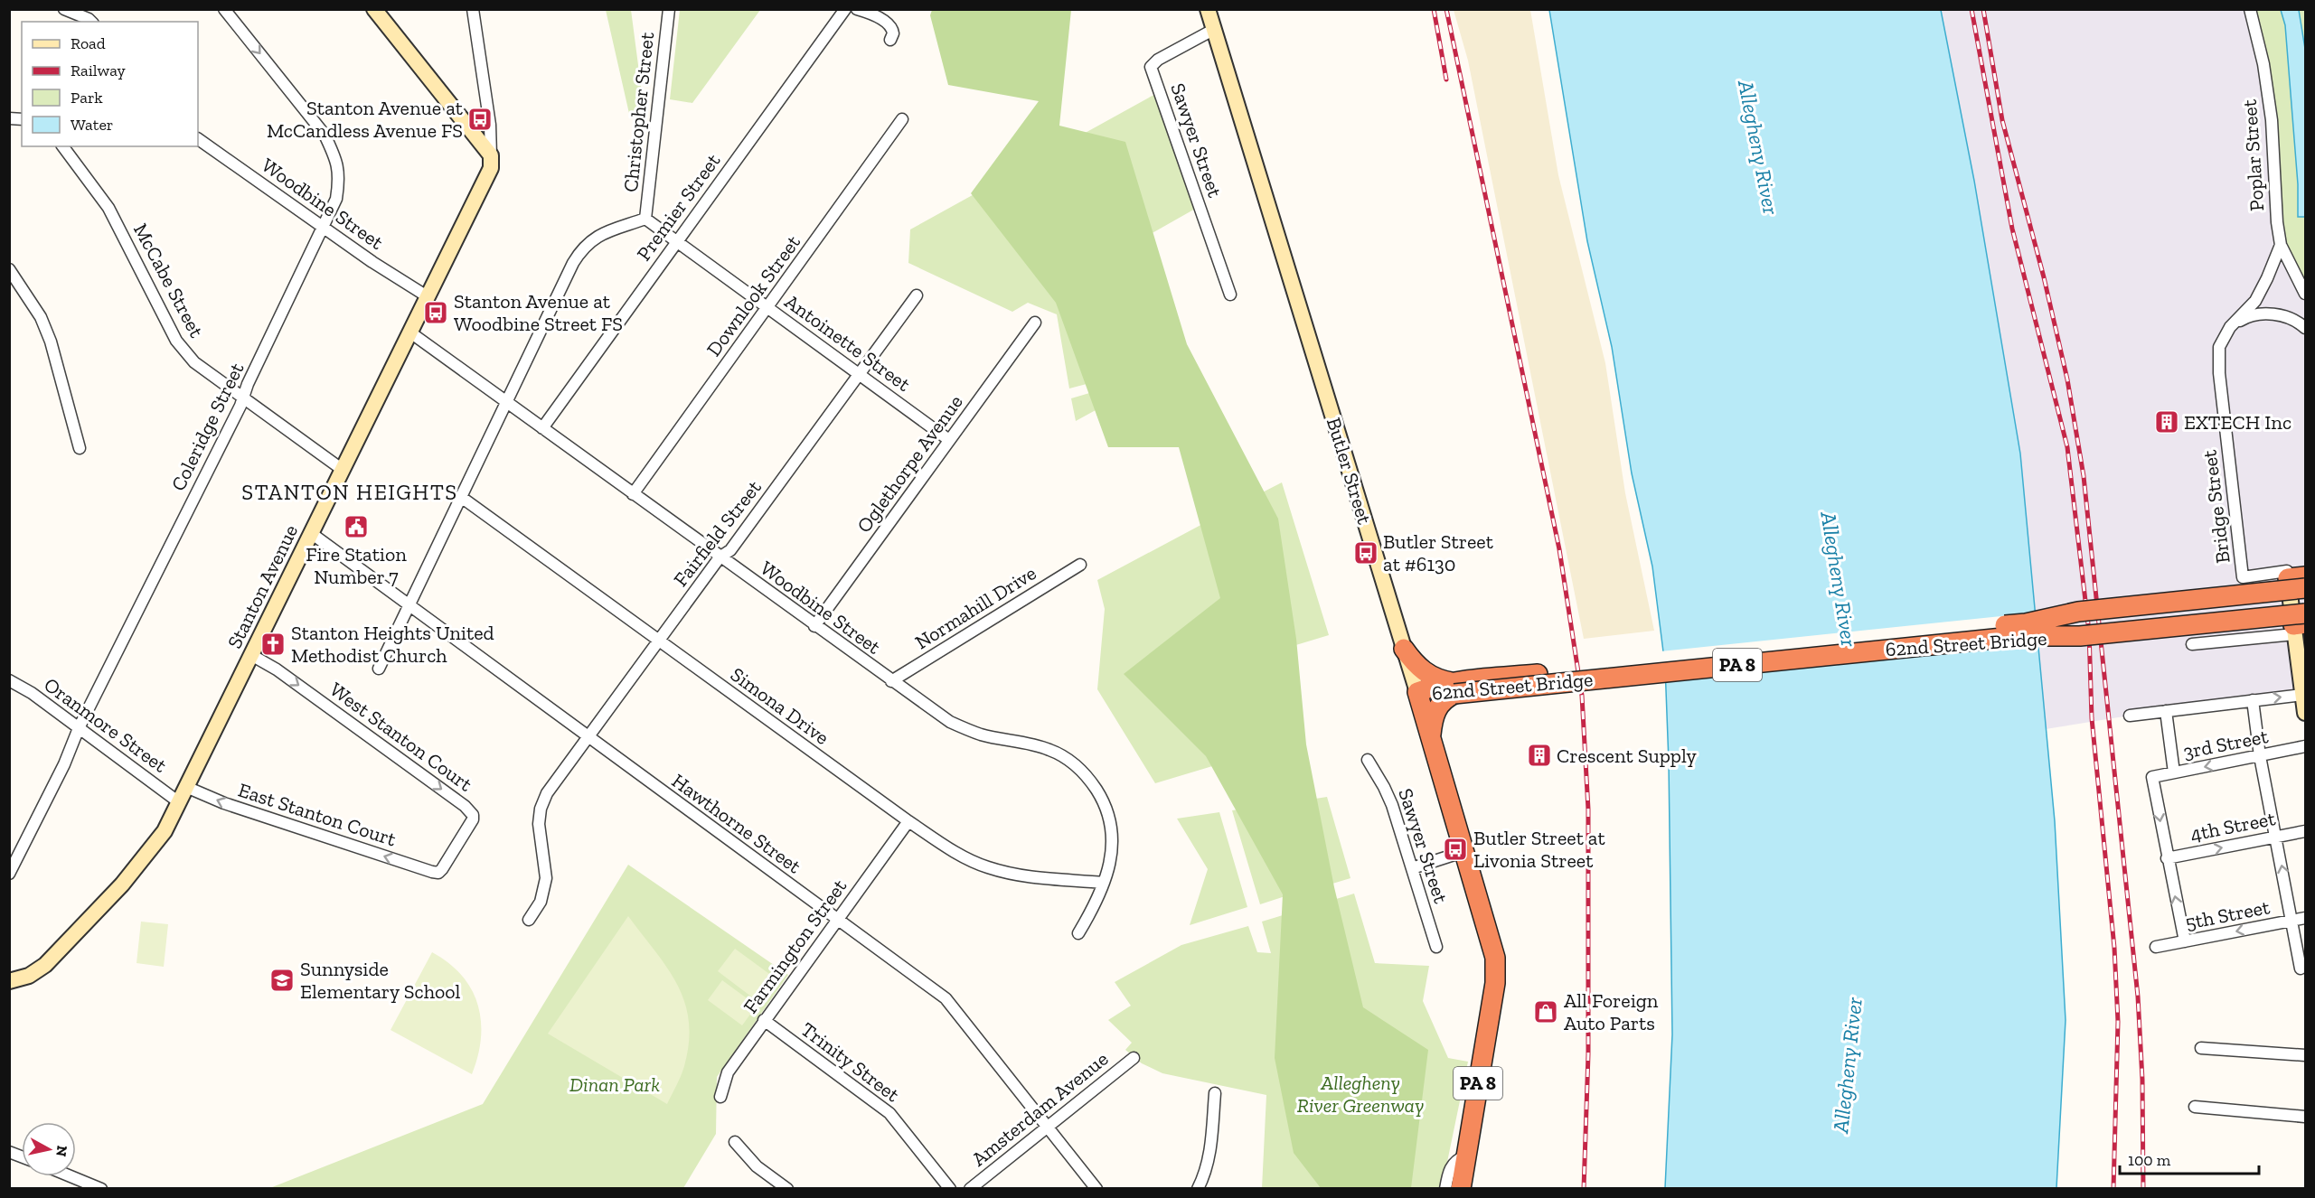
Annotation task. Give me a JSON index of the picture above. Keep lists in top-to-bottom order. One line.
{"streets":{"highway":["Butler Street","62nd Street Bridge","PA 8"],"street":["Christopher Street","Sawyer Street","Poplar Street","Woodbine Street","Premier Street","McCabe Street","Downlook Street","Antoinette Street","Coleridge Street","Oglethorpe Avenue","Bridge Street","Fairfield Street","Stanton Avenue","Normahill Drive","Simona Drive","Oranmore Street","West Stanton Court","3rd Street","East Stanton Court","Hawthorne Street","4th Street","5th Street","Farmington Street","Trinity Street","Amsterdam Avenue"]},"crossings":[["Christopher Street","Antoinette Street"],["Sawyer Street","Butler Street"],["Poplar Street","Bridge Street"],["Woodbine Street","Premier Street"],["Woodbine Street","Downlook Street"],["Woodbine Street","Coleridge Street"],["Woodbine Street","Oglethorpe Avenue"],["Woodbine Street","Fairfield Street"],["Woodbine Street","Stanton Avenue"],["Woodbine Street","Normahill Drive"],["Woodbine Street","Simona Drive"],["Premier Street","Antoinette Street"],["McCabe Street","Coleridge Street"],["McCabe Street","Stanton Avenue"],["Downlook Street","Antoinette Street"],["Antoinette Street","Oglethorpe Avenue"],["Antoinette Street","Fairfield Street"],["Coleridge Street","Oranmore Street"],["Butler Street","62nd Street Bridge"],["Butler Street","PA 8"],["Fairfield Street","Simona Drive"],["Fairfield Street","Hawthorne Street"],["Stanton Avenue","Oranmore Street"],["Stanton Avenue","West Stanton Court"],["Stanton Avenue","East Stanton Court"],["Stanton Avenue","Hawthorne Street"],["62nd Street Bridge","PA 8"],["Simona Drive","Farmington Street"],["West Stanton Court","East Stanton Court"],["3rd Street","4th Street"],["Hawthorne Street","Farmington Street"],["Hawthorne Street","Amsterdam Avenue"],["Farmington Street","Trinity Street"]],"one_way":["West Stanton Court","East Stanton Court","4th Street","5th Street"],"districts":["STANTON HEIGHTS"],"water":["Allegheny River"],"parks":["Allegheny River Greenway","Dinan Park"],"places":{"bus stop":["Stanton Avenue at McCandless Avenue FS","Stanton Avenue at Woodbine Street FS","Butler Street at #6130","Butler Street at Livonia Street"],"building":["EXTECH Inc","Crescent Supply"],"public building":["Fire Station Number 7"],"church":["Stanton Heights United Methodist Church"],"school or university":["Sunnyside Elementary School"],"shop":["All Foreign Auto Parts"]},"legend":["Road","Railway","Park","Water"],"scale_bar":"100 m","north":"right"}
